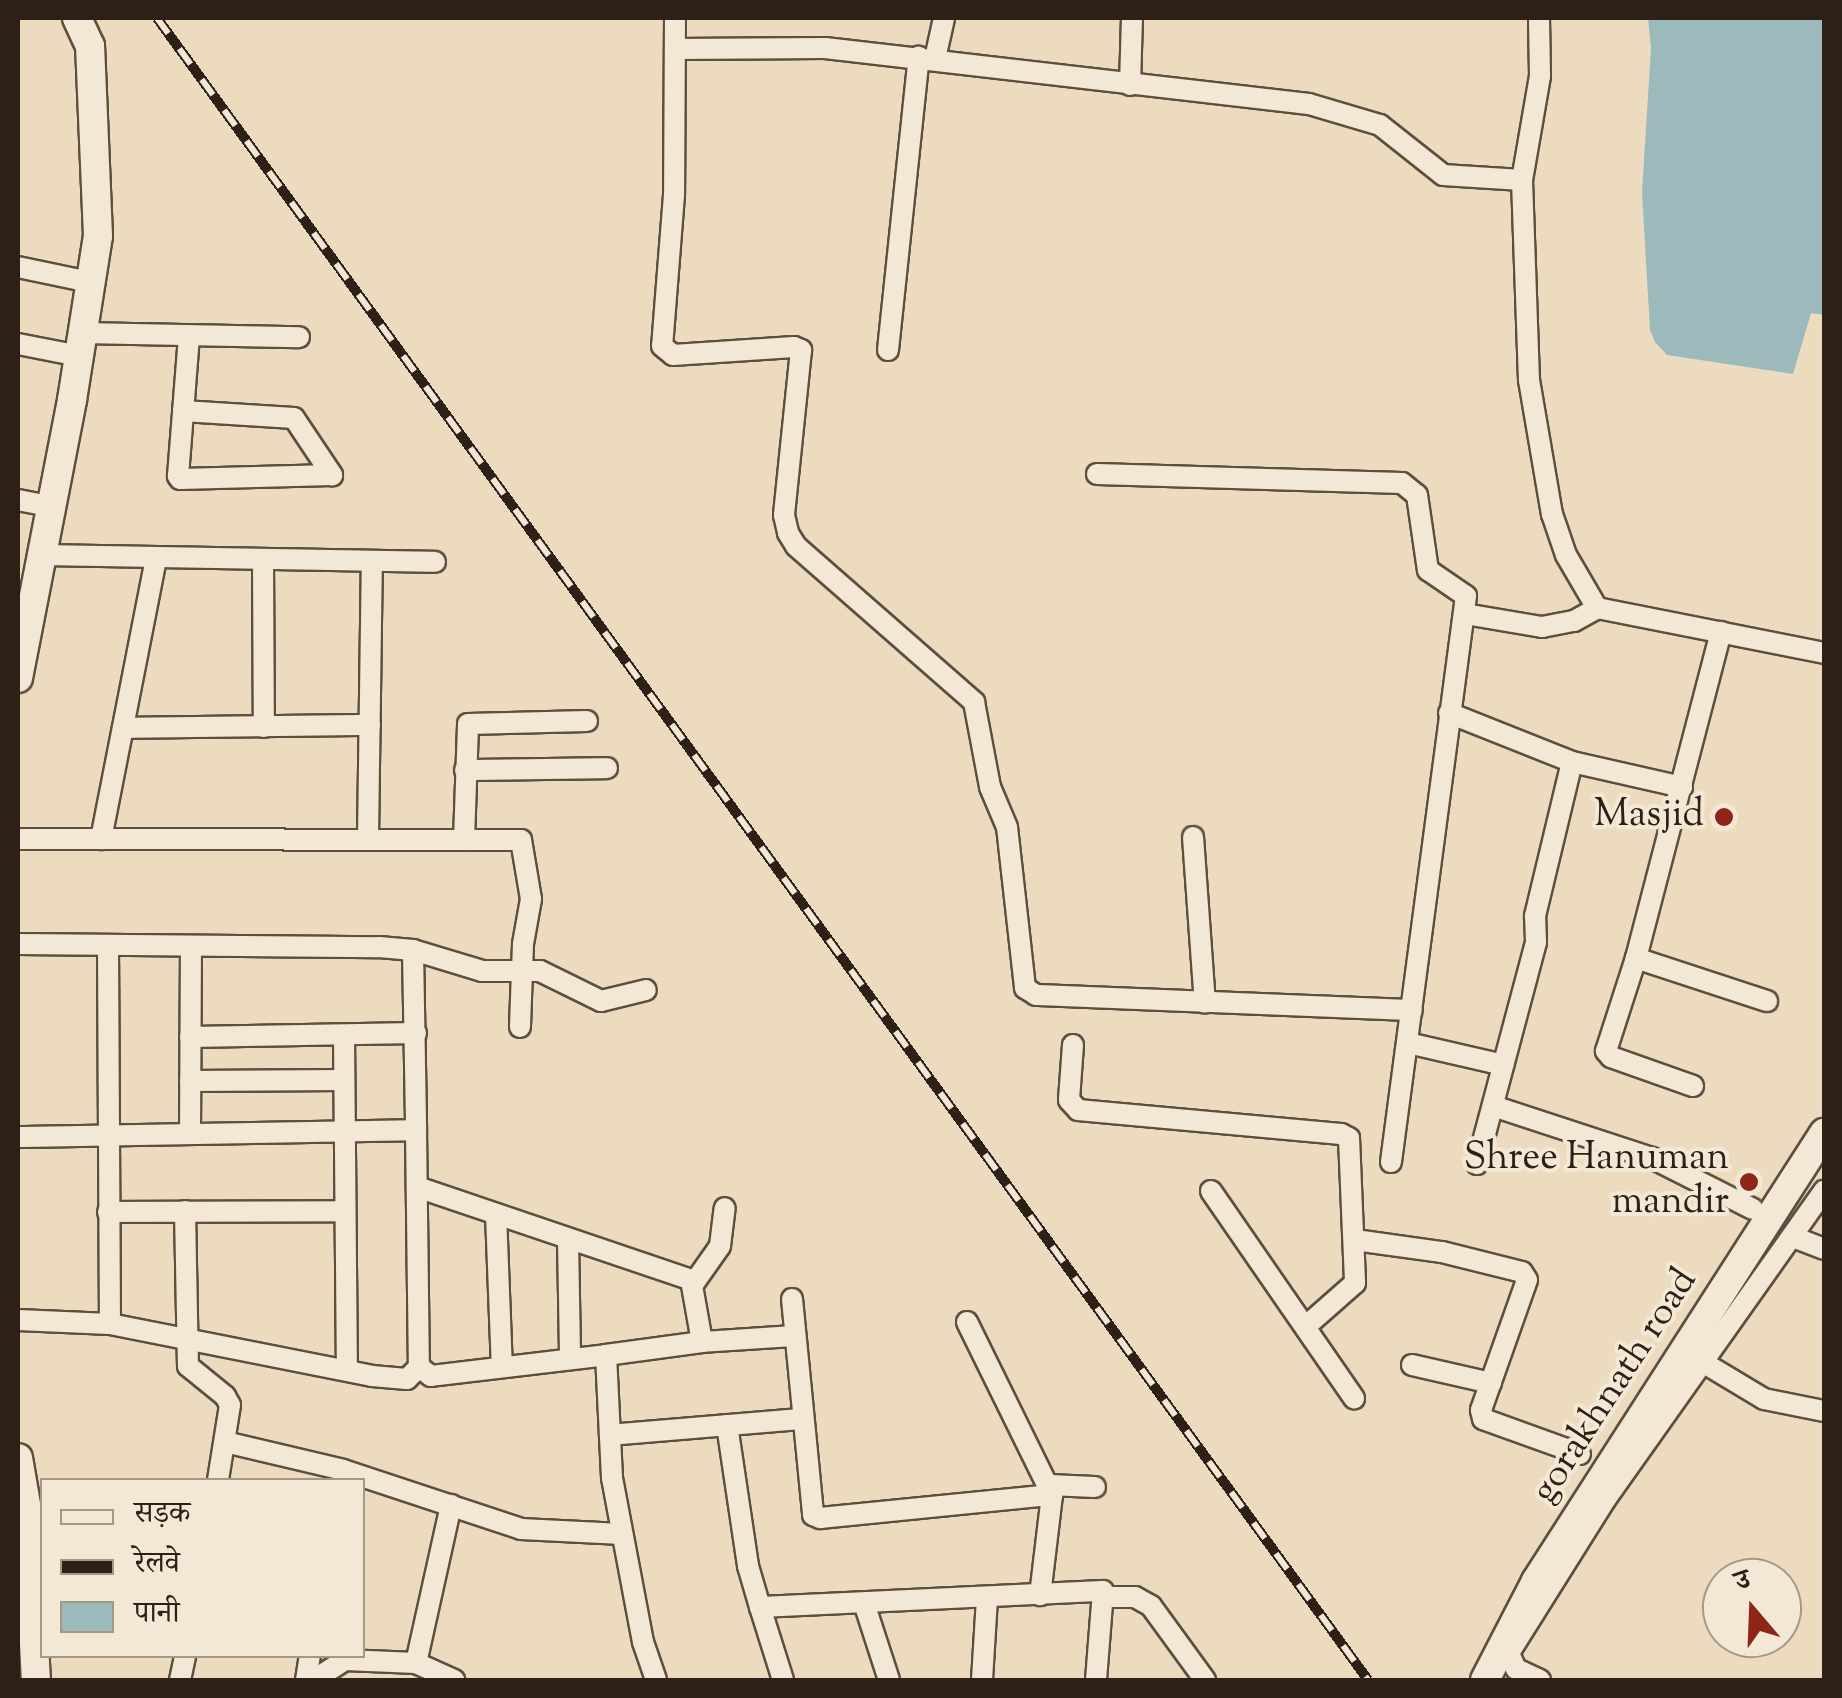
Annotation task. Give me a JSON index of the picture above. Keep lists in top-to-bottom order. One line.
{"streets":{"street":["gorakhnath road"]},"places":["Masjid","Shree Hanuman mandir"],"legend":["सड़क","रेलवे","पानी"],"north":"top"}
